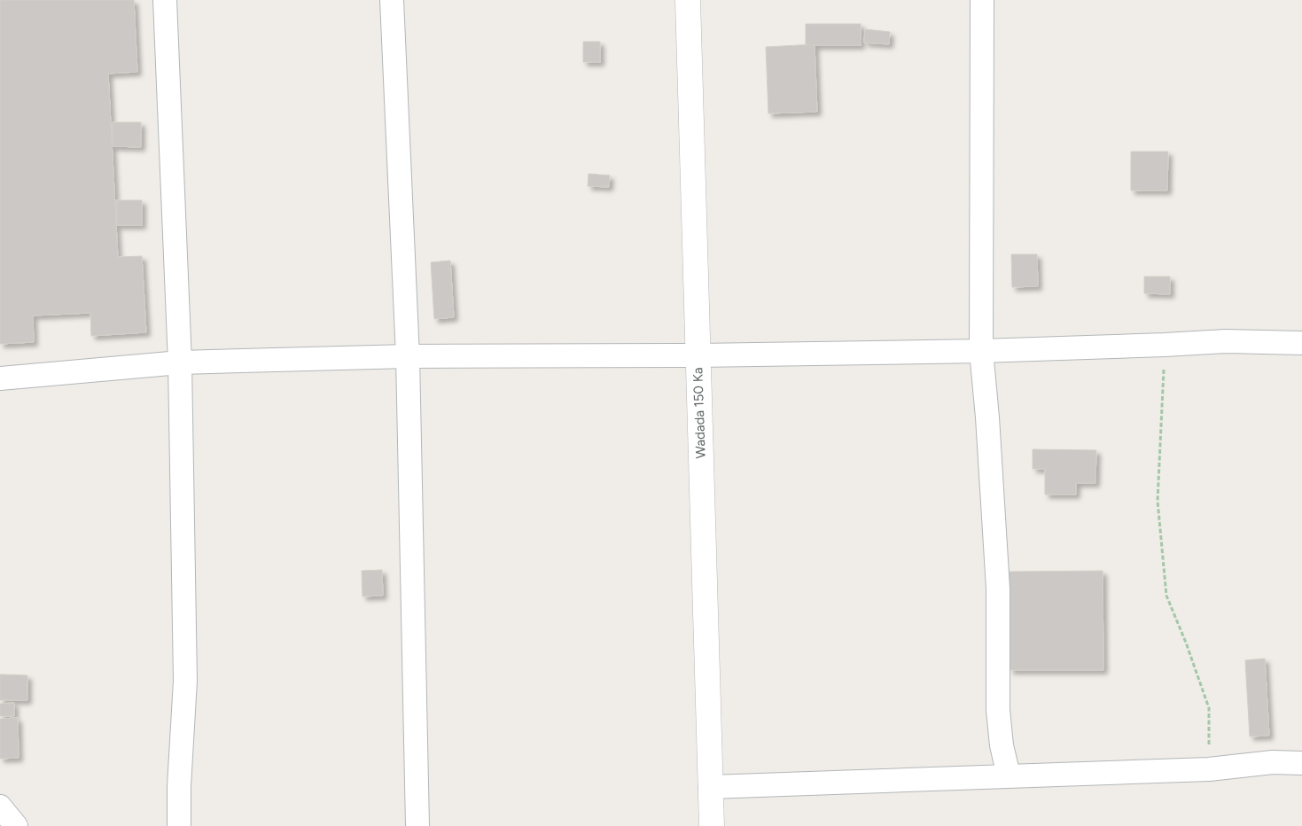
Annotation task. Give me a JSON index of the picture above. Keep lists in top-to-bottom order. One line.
{"streets":{"street":["Wadada 150 Ka"]}}
